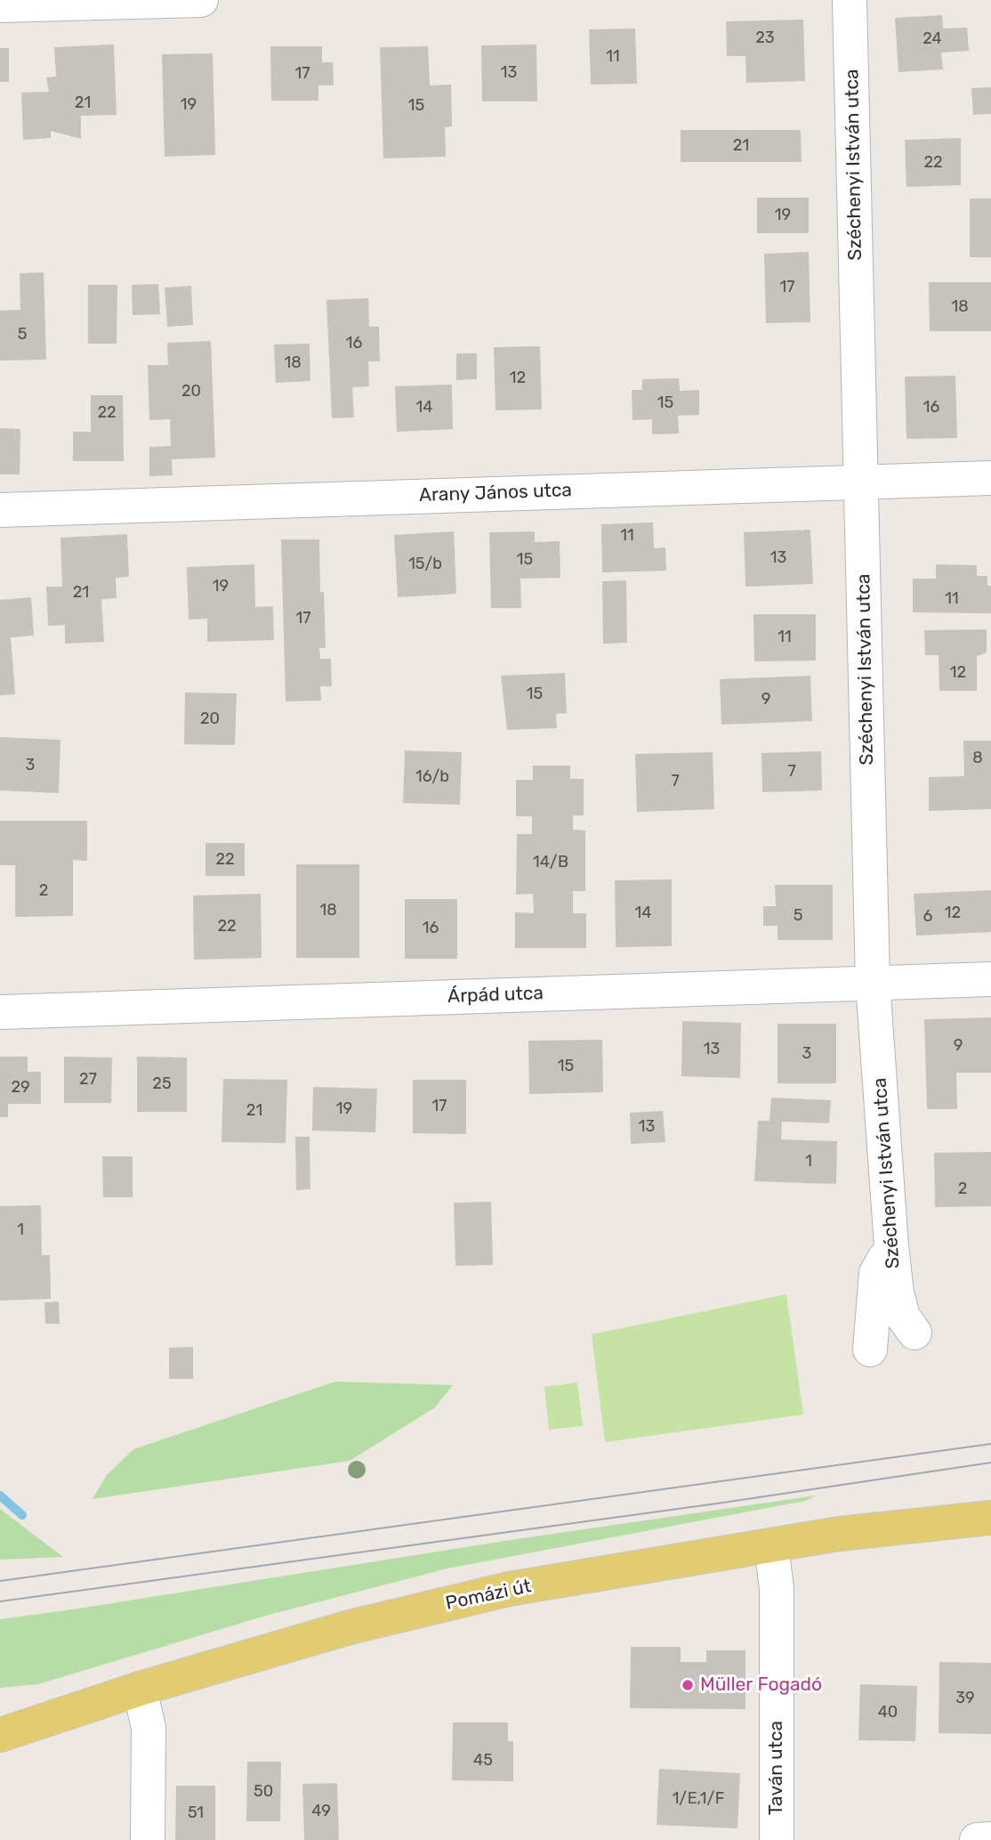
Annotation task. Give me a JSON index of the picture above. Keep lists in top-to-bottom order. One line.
{"streets":{"main road":["Pomázi út"],"street":["Széchenyi István utca","Arany János utca","Árpád utca","Taván utca"]},"crossings":[["Széchenyi István utca","Arany János utca"],["Széchenyi István utca","Árpád utca"],["Pomázi út","Taván utca"]],"places":["Müller Fogadó"],"house_numbers":["23","24","11","13","17","21","19","15","21","22","19","17","18","5","16","18","12","20","15","14","16","22","11","13","15","15/b","19","21","11","17","11","12","15","9","20","8","3","7","16/b","7","22","14/B","2","18","14","12","5","6","22","16","9","13","3","15","27","25","29","17","19","21","13","1","2","1","39","40","45","50","1/E,1/F","49","51"]}
